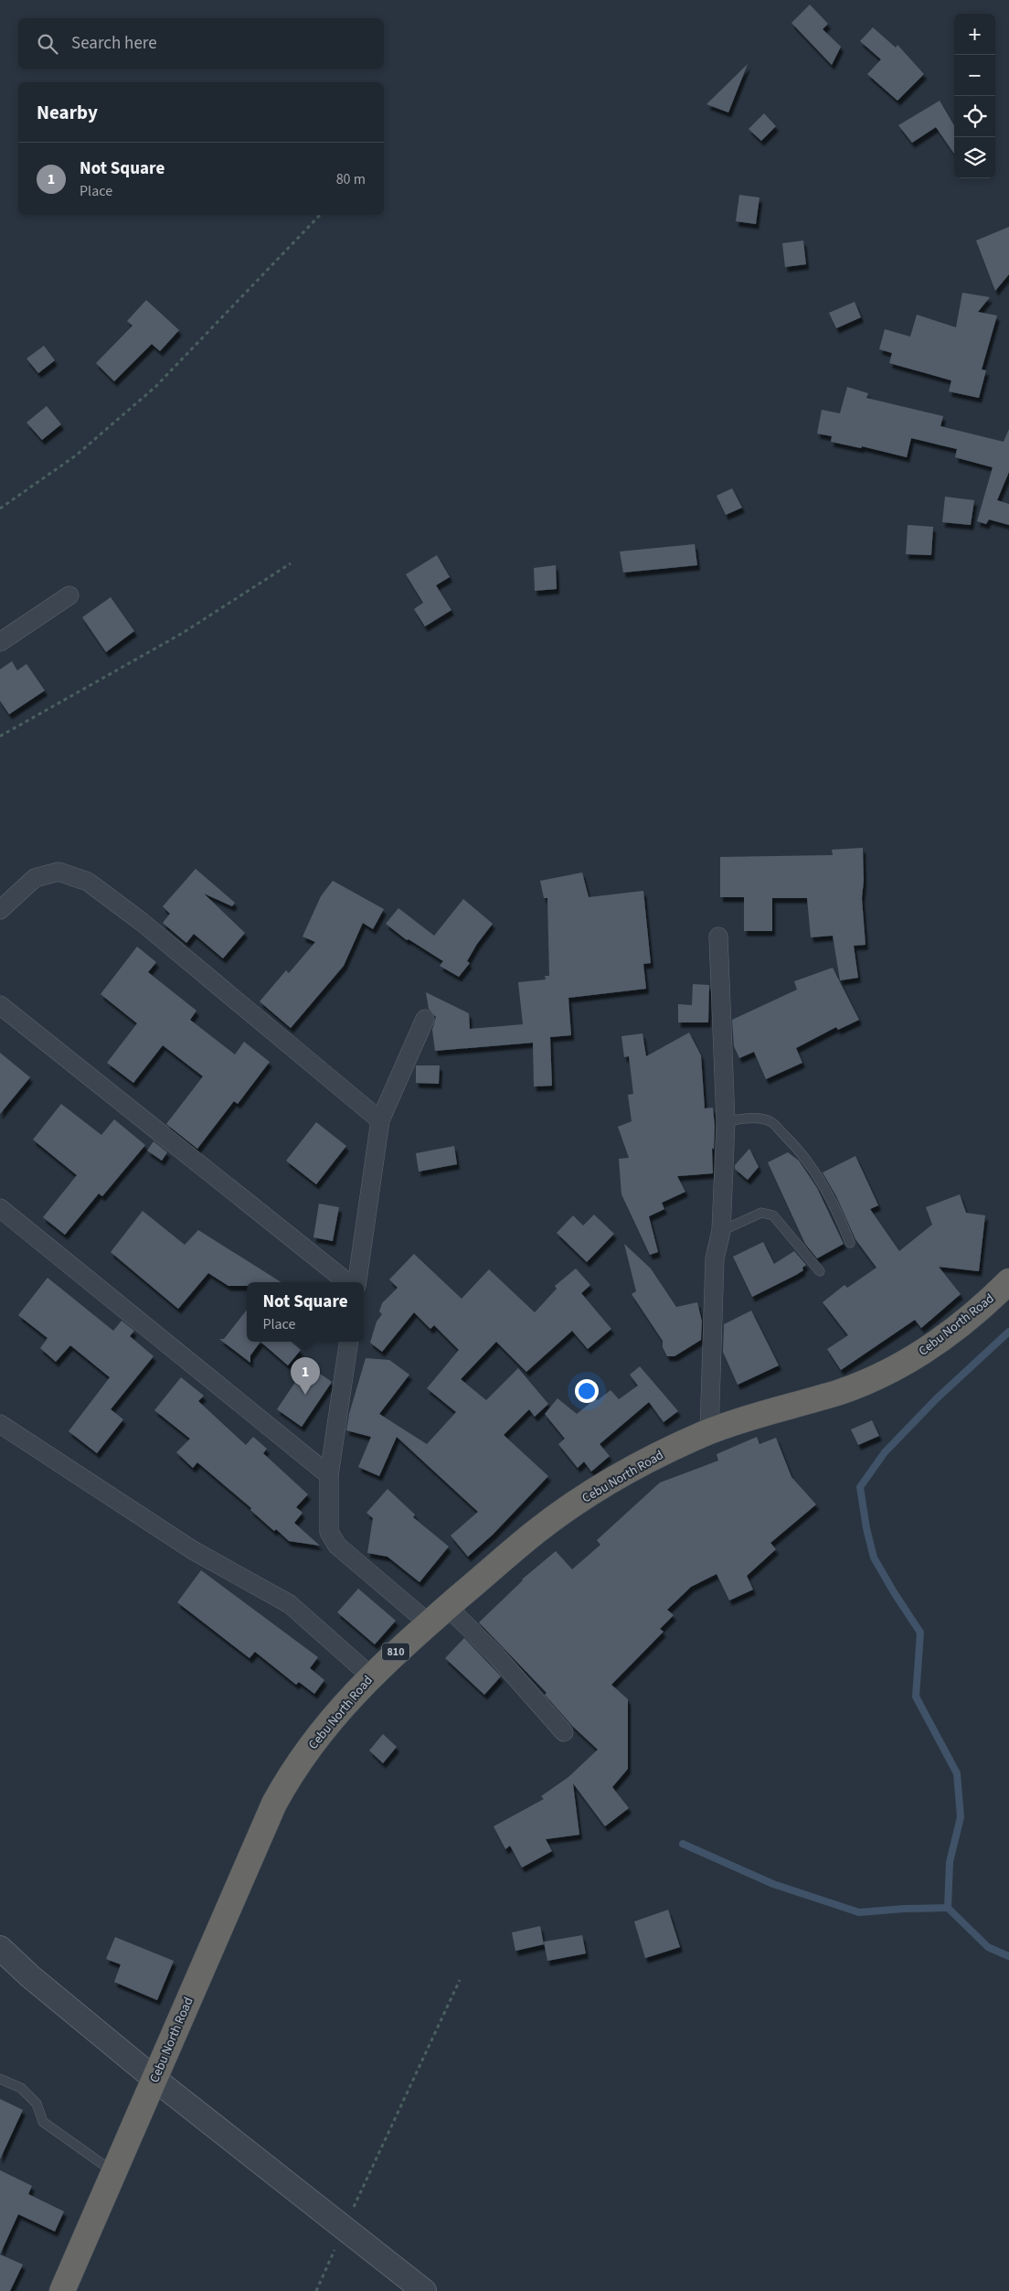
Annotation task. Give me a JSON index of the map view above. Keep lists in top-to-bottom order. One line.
{"streets":{"highway":["Cebu North Road","810"]},"page":{"map_buttons":["+","−"],"search":"Search here","heading":"Nearby","list":[{"mark":"1","name":"Not Square","note":"Place","value":"80 m"}],"popup":["Not Square","Place"],"pins":"1"}}
